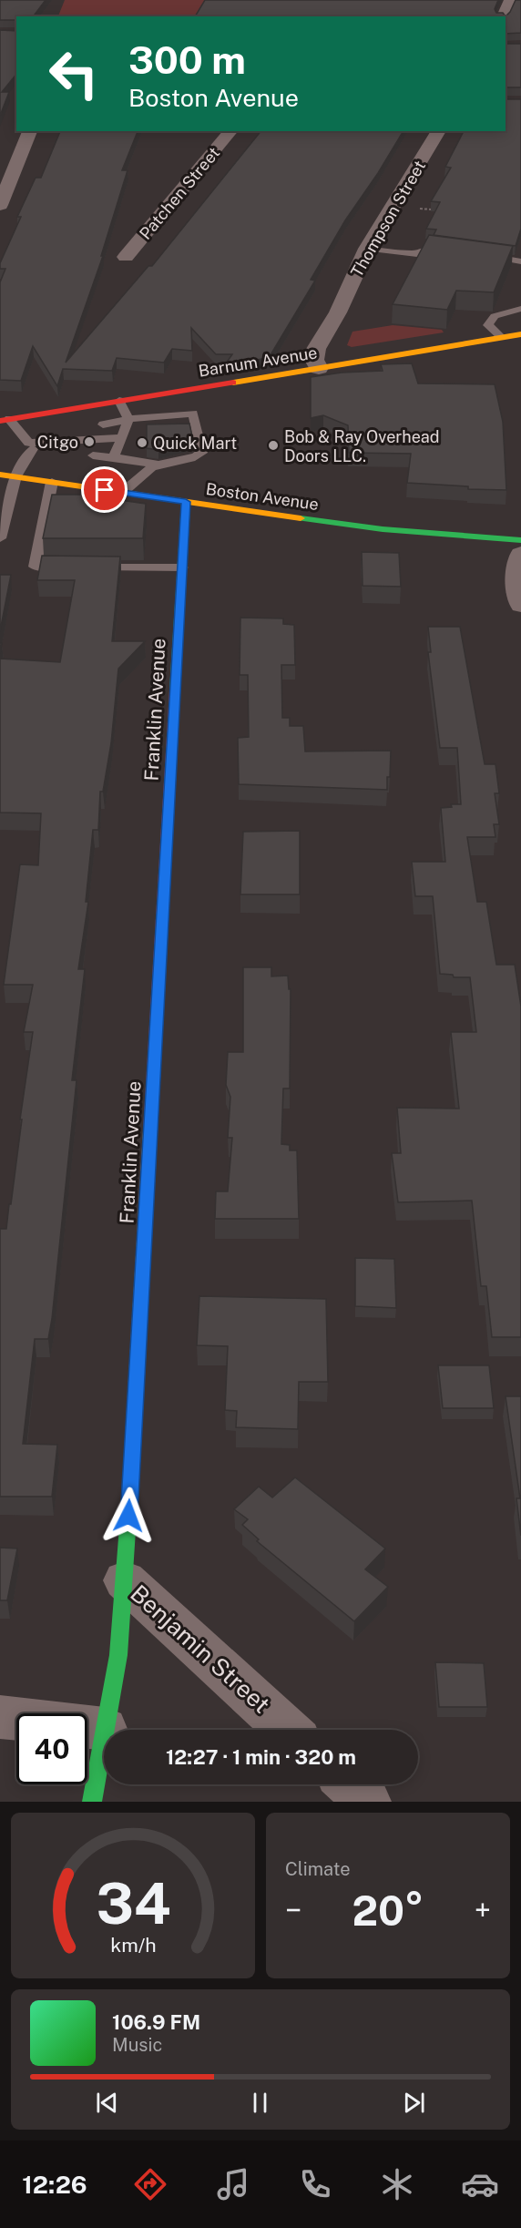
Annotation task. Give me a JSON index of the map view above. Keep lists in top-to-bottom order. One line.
{"streets":{"street":["Patchen Street","Thompson Street","Barnum Avenue","Boston Avenue","Franklin Avenue","Benjamin Street"]},"crossings":[["Thompson Street","Barnum Avenue"],["Boston Avenue","Franklin Avenue"],["Franklin Avenue","Benjamin Street"]],"places":["Citgo","Quick Mart","Bob & Ray Overhead Doors LLC."],"page":{"turn":["300 m","Boston Avenue"],"limit":"40","trip":"12:27 · 1 min · 320 m","tile":"Climate","heat":["−","20°","+"],"song":["106.9 FM","Music"],"tabs":"12:26","gauge":["34","km/h"]}}
